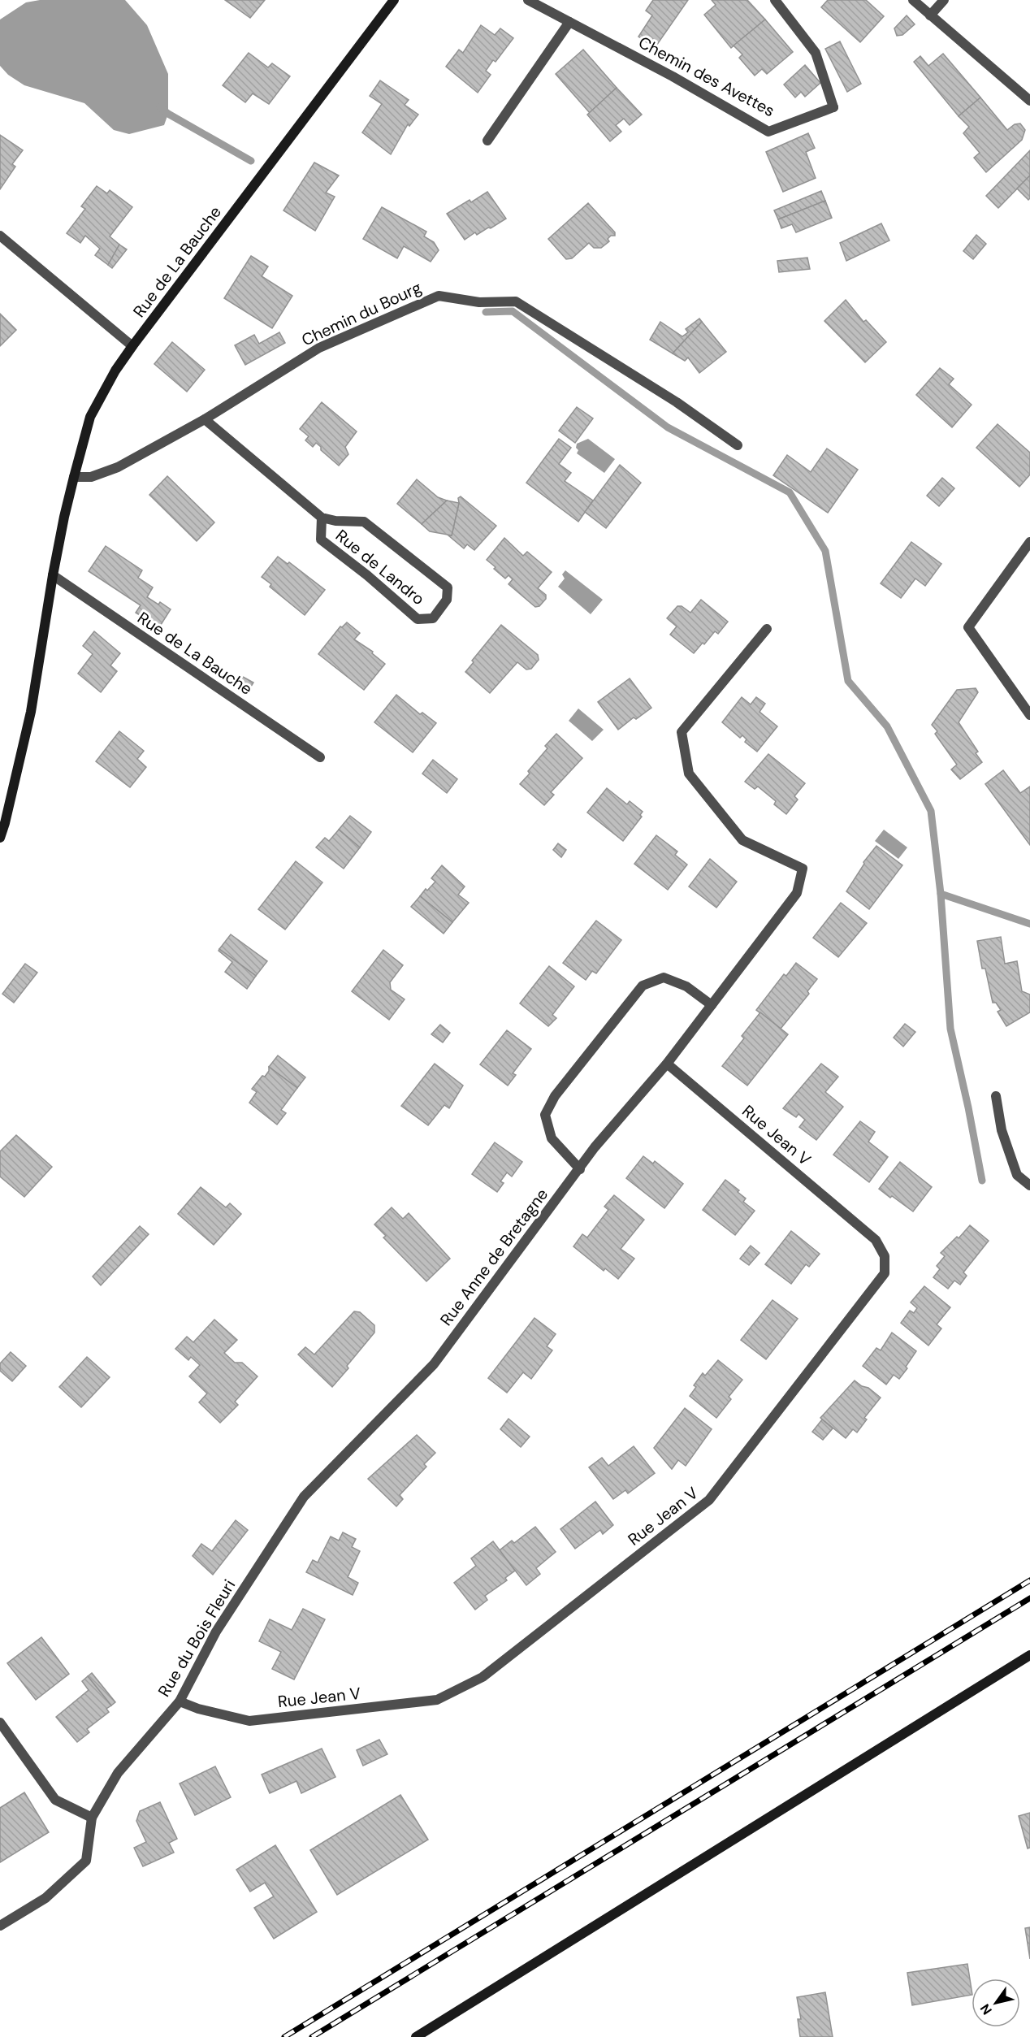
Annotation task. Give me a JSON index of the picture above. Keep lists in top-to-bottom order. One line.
{"streets":{"street":["Chemin des Avettes","Rue de La Bauche","Chemin du Bourg","Rue de Landro","Rue Jean V","Rue Anne de Bretagne","Rue du Bois Fleuri"]},"crossings":[["Rue de La Bauche","Chemin du Bourg"],["Chemin du Bourg","Rue de Landro"],["Rue Jean V","Rue Anne de Bretagne"],["Rue Jean V","Rue du Bois Fleuri"],["Rue Anne de Bretagne","Rue du Bois Fleuri"]],"north":"bottom left"}
